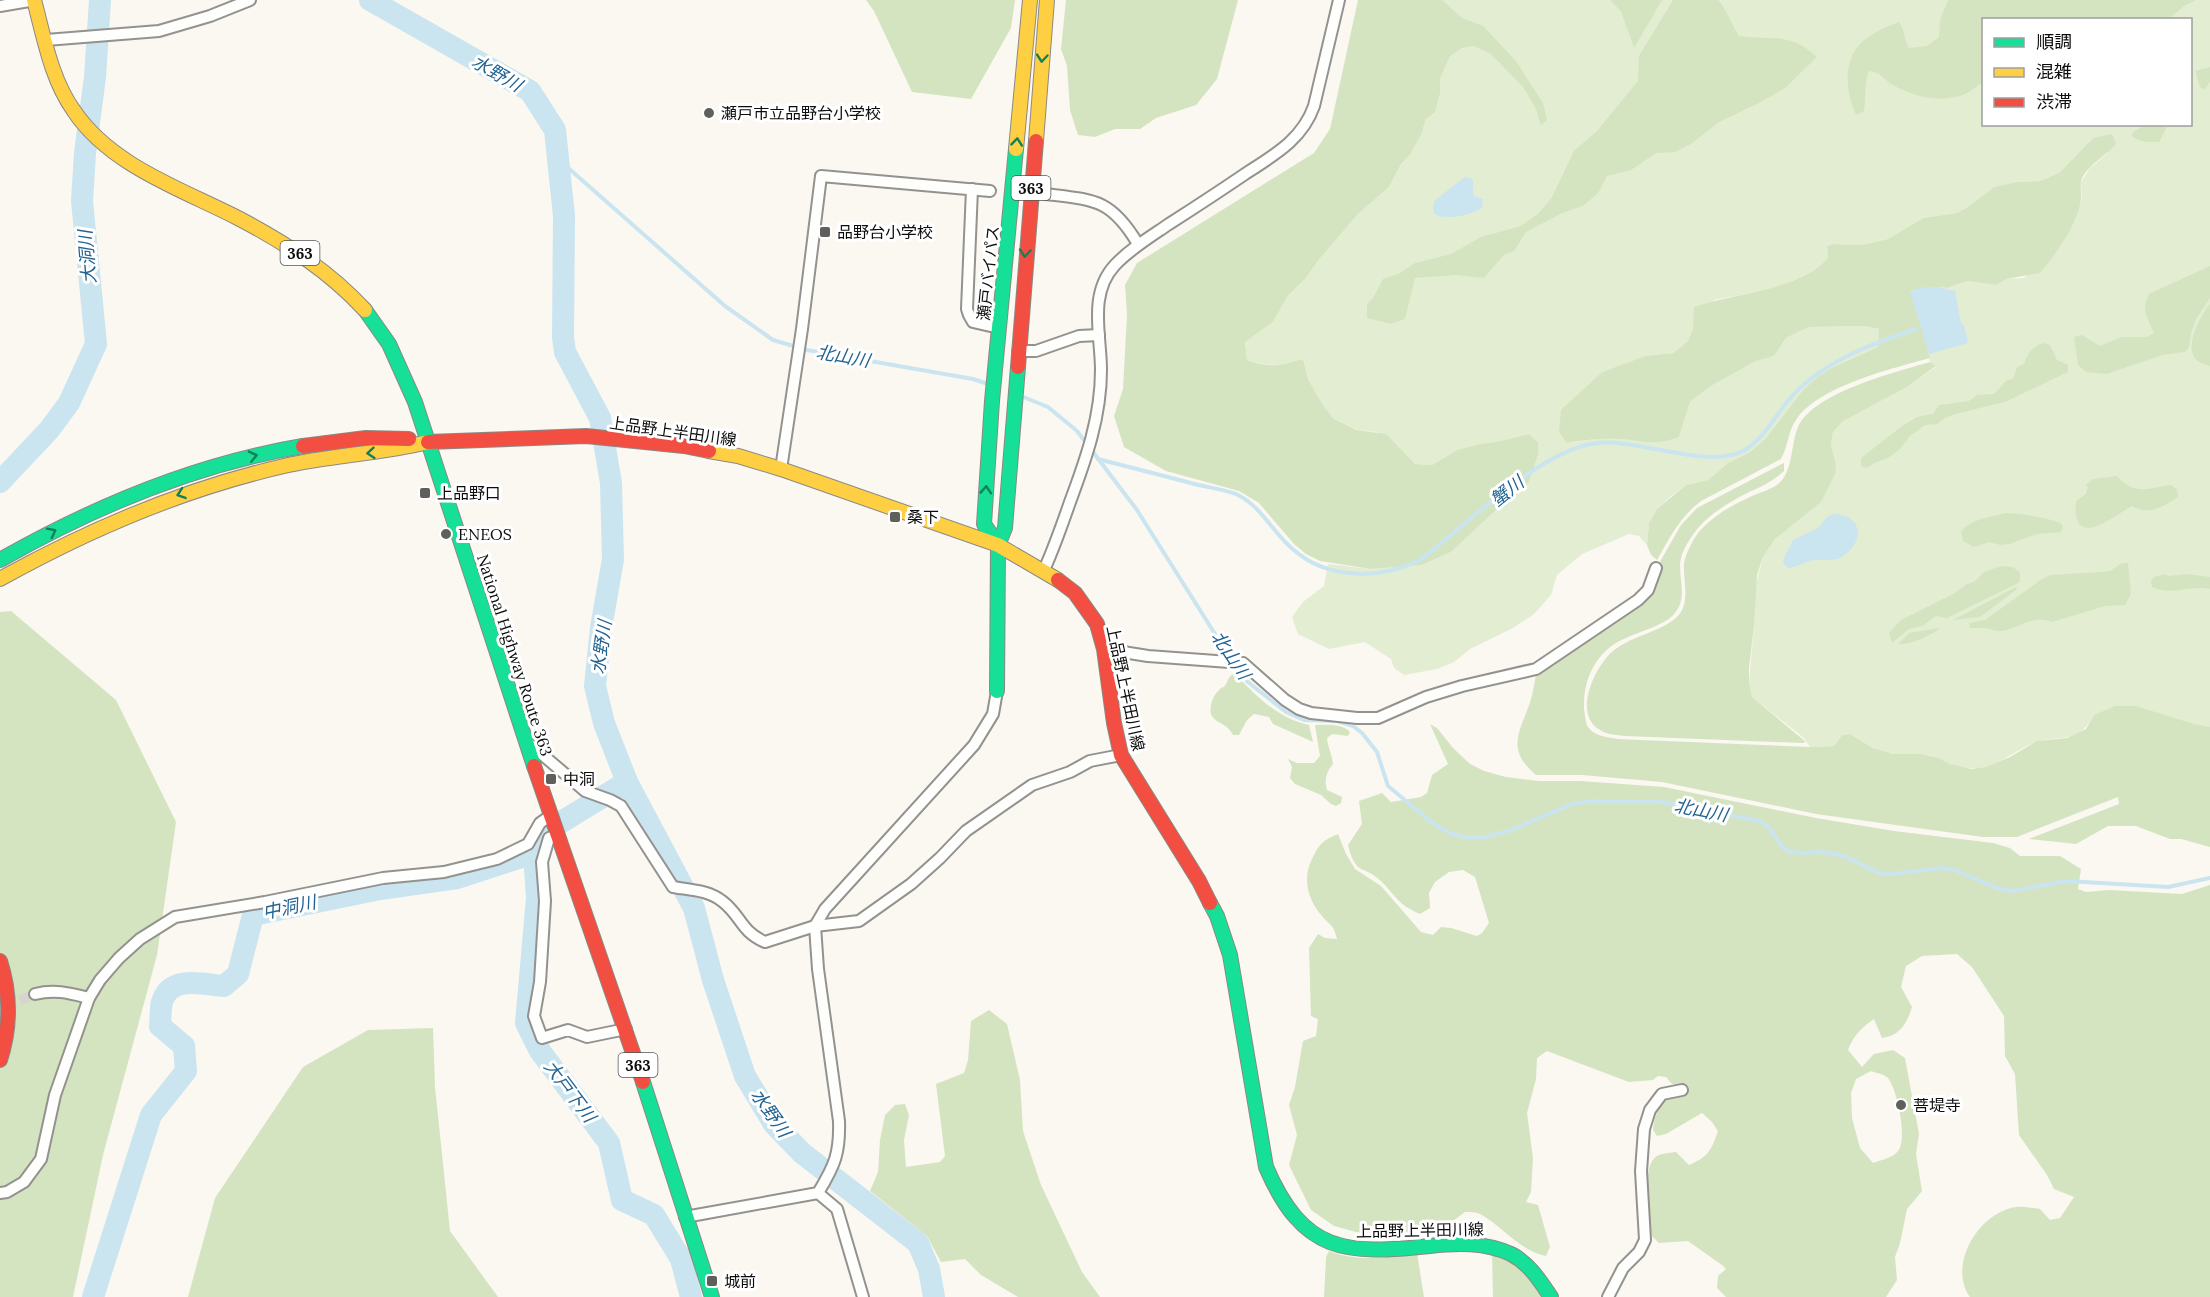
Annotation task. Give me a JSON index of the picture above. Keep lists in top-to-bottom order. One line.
{"streets":{"main road":["363","瀬戸バイパス","上品野上半田川線","National Highway Route 363"]},"crossings":[["瀬戸バイパス","上品野上半田川線"],["上品野上半田川線","National Highway Route 363"]],"water":["水野川","大洞川","北山川","蟹川","中洞川","大戸下川"],"places":{"other":["瀬戸市立品野台小学校","ENEOS","菩堤寺"],"transit":["品野台小学校","上品野口","桑下","中洞","城前"]},"legend":["順調","混雑","渋滞"]}
